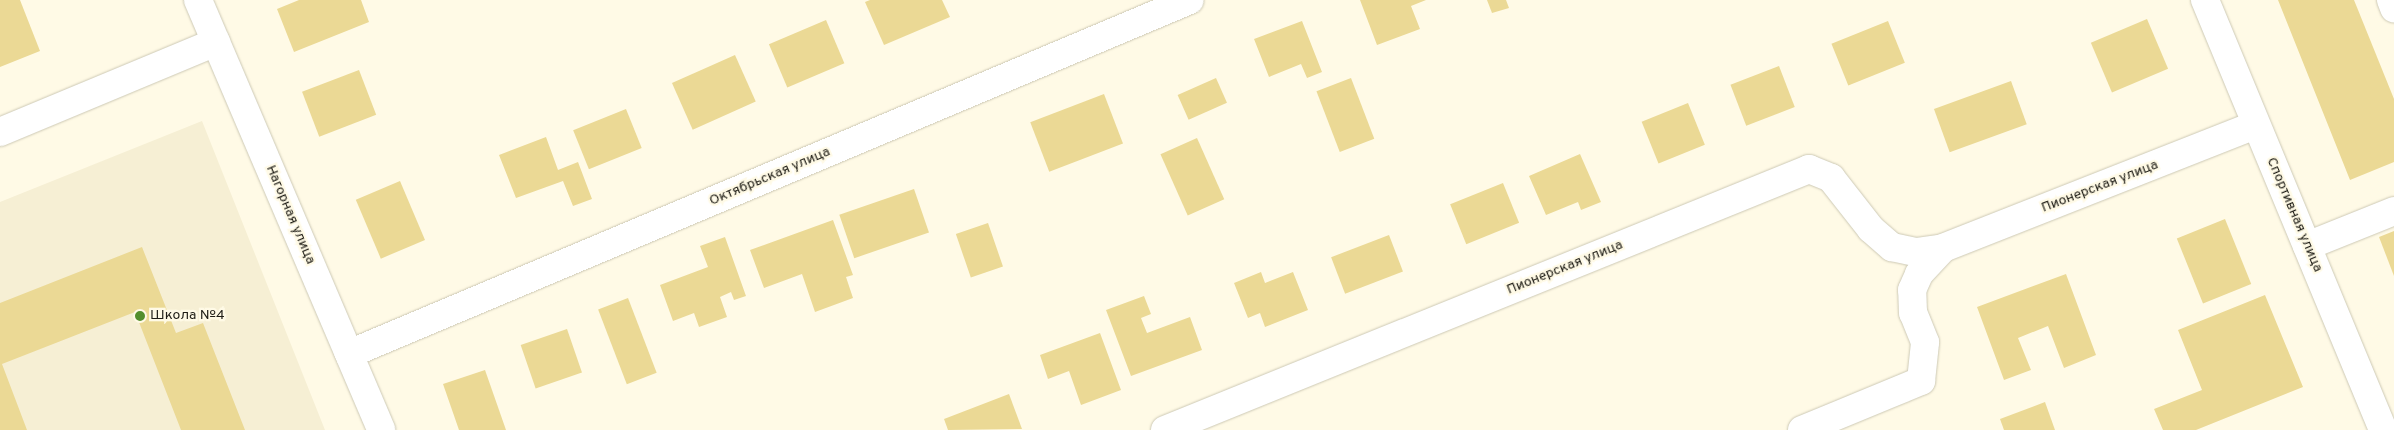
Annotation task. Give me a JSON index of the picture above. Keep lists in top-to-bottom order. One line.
{"streets":{"street":["Октябрьская улица","Пионерская улица","Нагорная улица","Спортивная улица"]},"crossings":[["Октябрьская улица","Нагорная улица"],["Пионерская улица","Спортивная улица"]],"places":["Школа №4"]}
